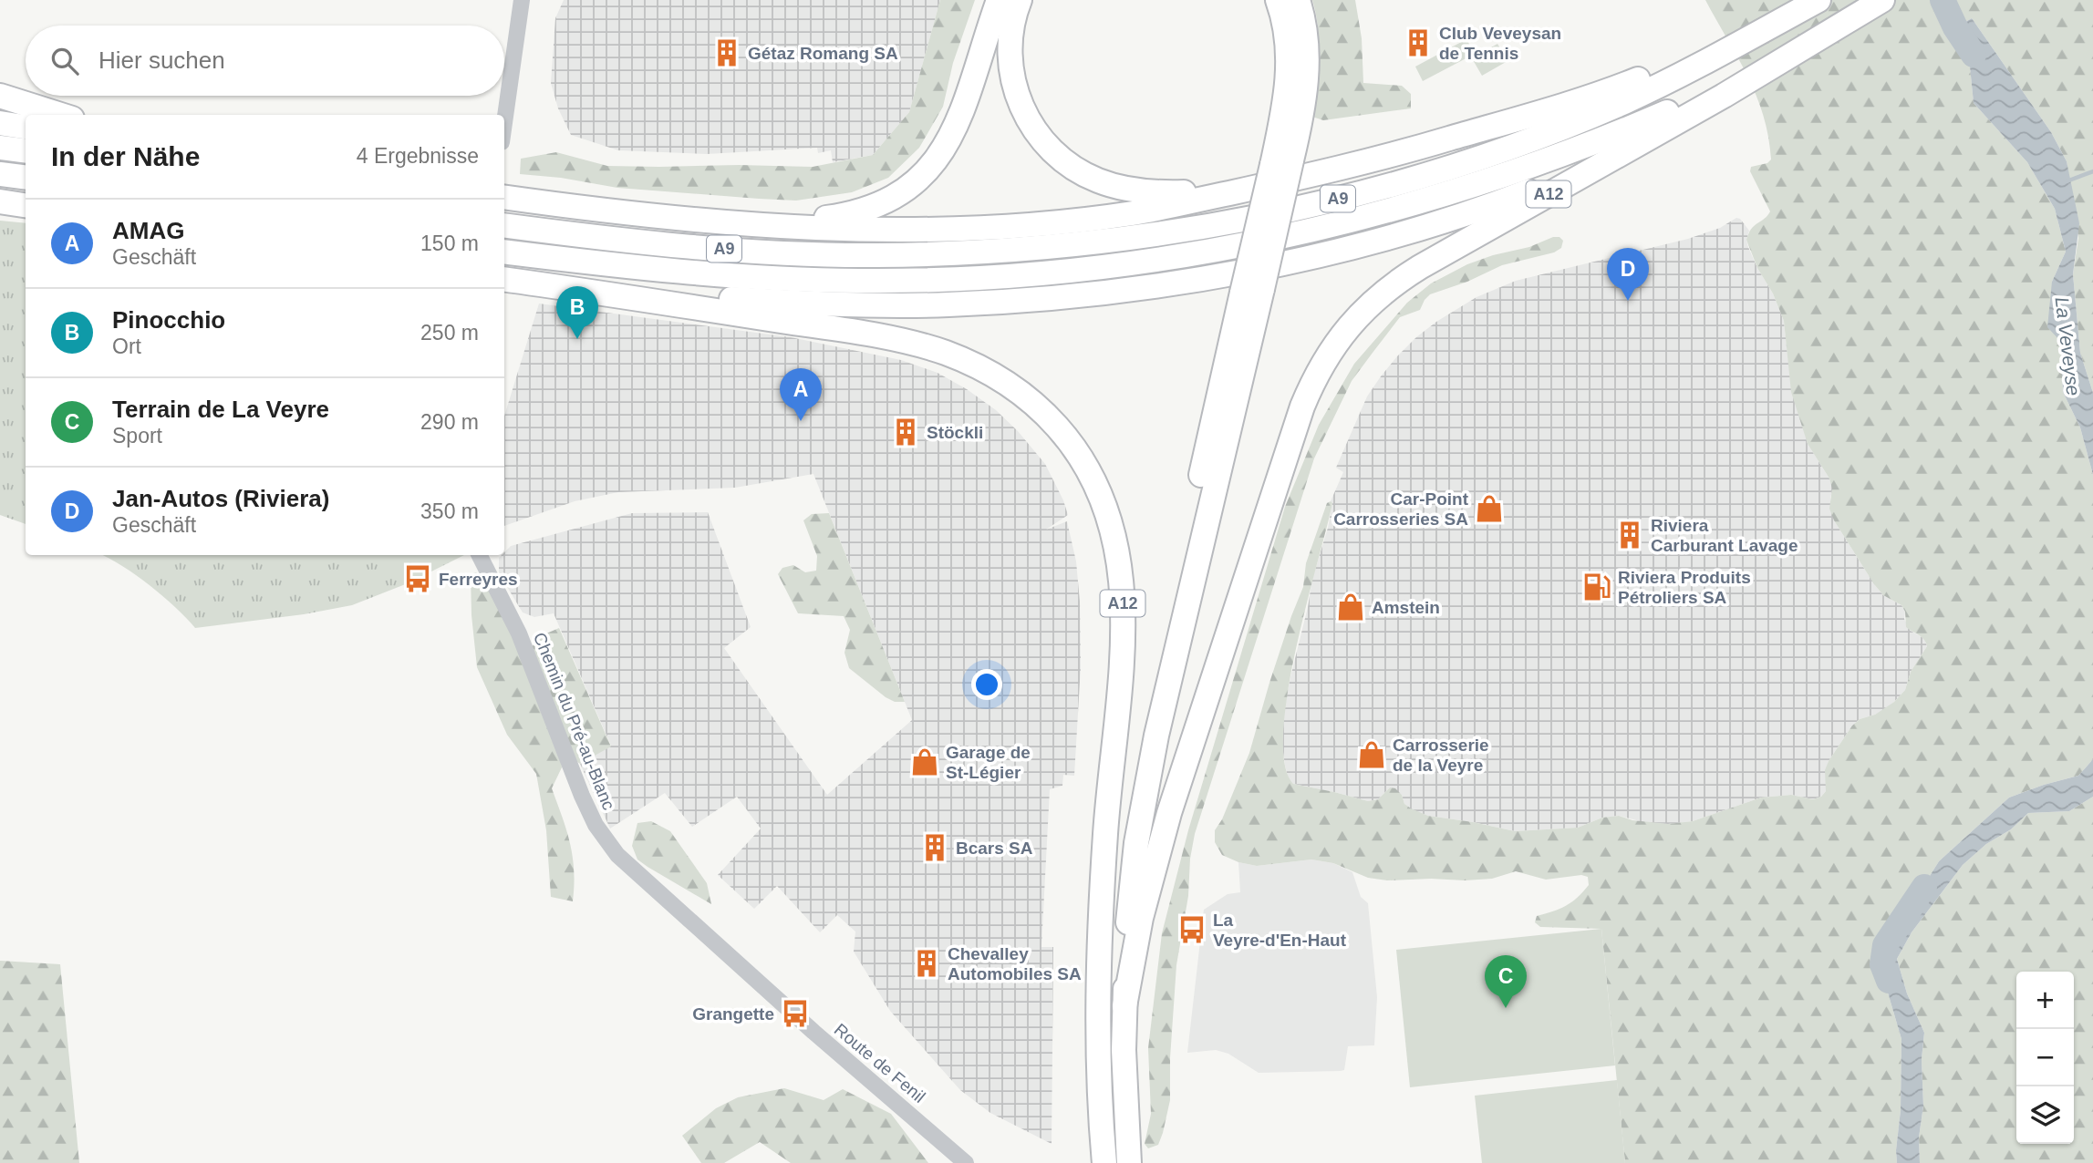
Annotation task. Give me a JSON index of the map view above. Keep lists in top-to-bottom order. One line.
{"streets":{"highway":["A12","A9"],"street":["Chemin du Pré-au-Blanc","Route de Fenil"]},"crossings":[["A12","A9"],["Chemin du Pré-au-Blanc","Route de Fenil"]],"water":["La Veveyse"],"places":{"building":["Club Veveysan de Tennis","Gétaz Romang SA","Stöckli","Riviera Carburant Lavage","Bcars SA","Chevalley Automobiles SA"],"shop":["Car-Point Carrosseries SA","Amstein","Carrosserie de la Veyre","Garage de St-Légier"],"bus stop":["Ferreyres","La Veyre-d'En-Haut","Grangette"],"fuel station":["Riviera Produits Pétroliers SA"]},"page":{"search":"Hier suchen","heading":["In der Nähe","4 Ergebnisse"],"list":[{"mark":"A","name":"AMAG","note":"Geschäft","value":"150 m"},{"mark":"B","name":"Pinocchio","note":"Ort","value":"250 m"},{"mark":"C","name":"Terrain de La Veyre","note":"Sport","value":"290 m"},{"mark":"D","name":"Jan-Autos (Riviera)","note":"Geschäft","value":"350 m"}],"pins":["D","B","A","C"],"map_buttons":["+","−"]}}
